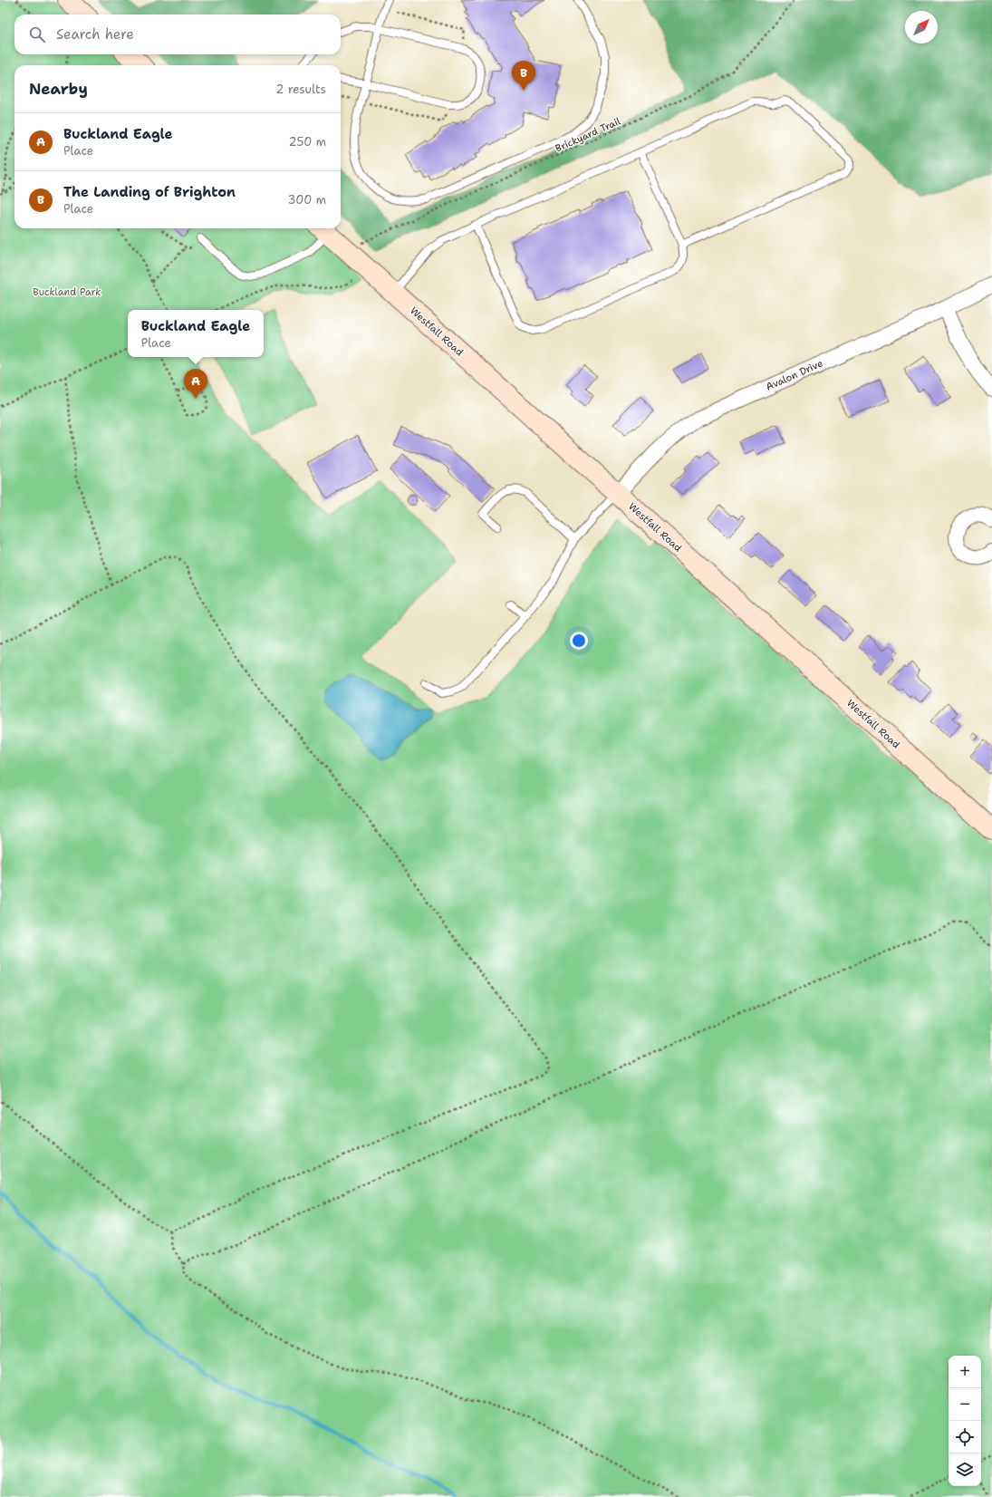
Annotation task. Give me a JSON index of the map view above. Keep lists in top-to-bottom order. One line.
{"streets":{"street":["Westfall Road","Avalon Drive"],"path":["Brickyard Trail"]},"crossings":[["Westfall Road","Avalon Drive"]],"parks":["Buckland Park"],"north":"top right","page":{"search":"Search here","pins":["B","A"],"heading":["Nearby","2 results"],"list":[{"mark":"A","name":"Buckland Eagle","note":"Place","value":"250 m"},{"mark":"B","name":"The Landing of Brighton","note":"Place","value":"300 m"}],"popup":["Buckland Eagle","Place"],"map_buttons":["+","−"]}}
